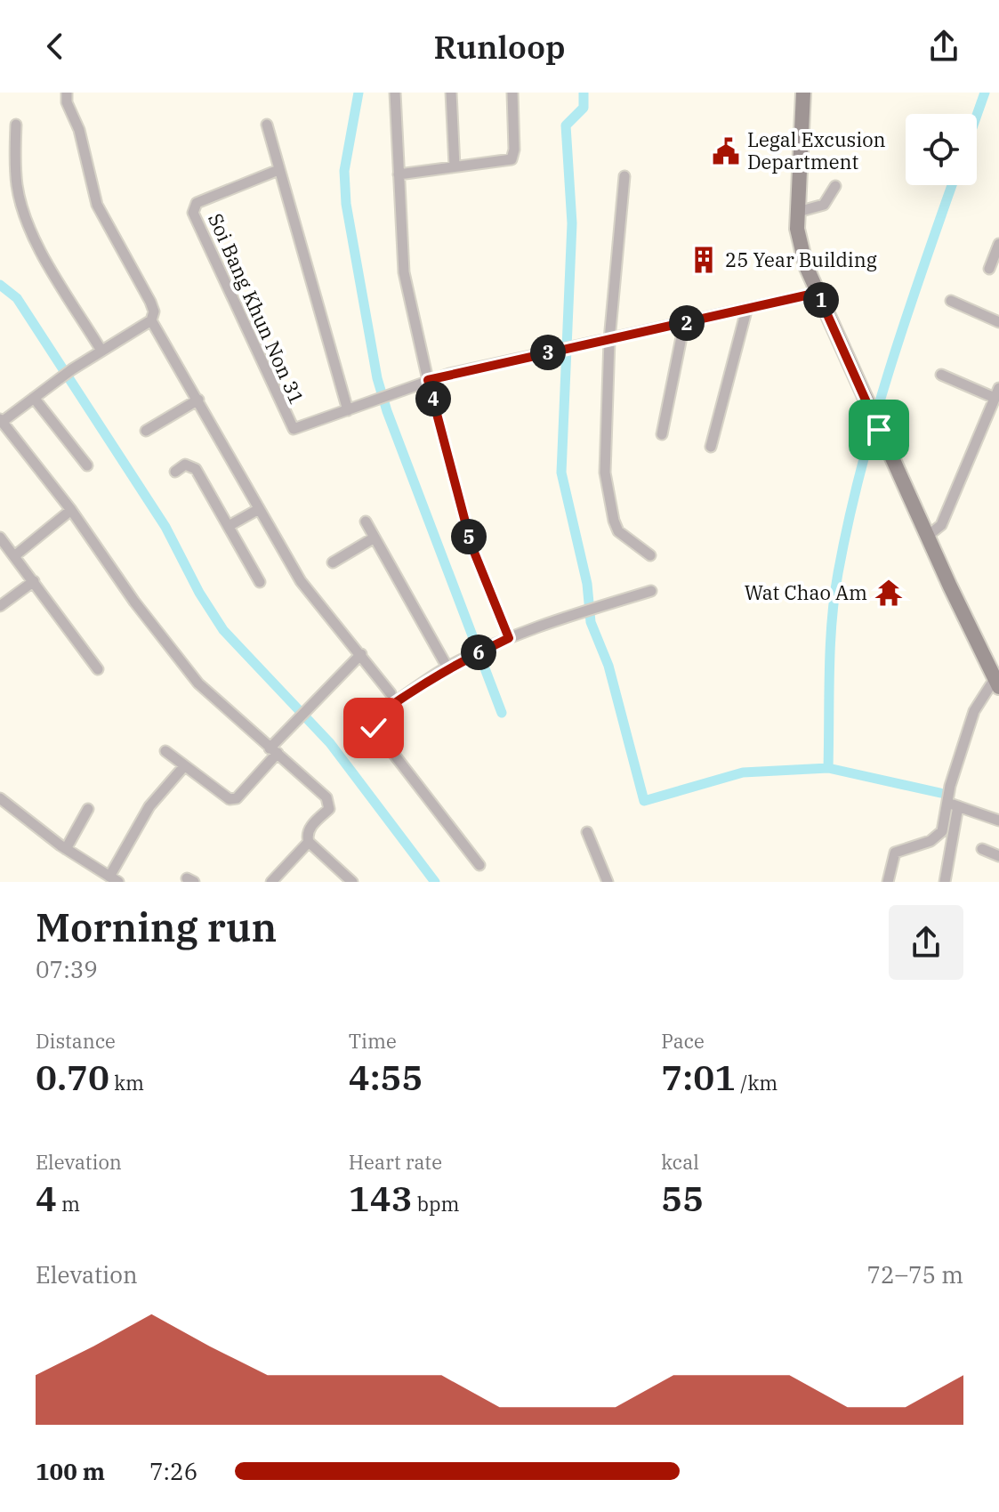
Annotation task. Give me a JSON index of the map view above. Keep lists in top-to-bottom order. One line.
{"streets":{"street":["Soi Bang Khun Non 31"]},"places":{"public building":["Legal Excusion Department"],"building":["25 Year Building"],"temple":["Wat Chao Am"]},"page":{"header":"Runloop","pins":["1","2","3","4","5","6"],"heading":["Morning run","07:39"],"stats":[["Distance","0.70 km"],["Time","4:55"],["Pace","7:01 /km"],["Elevation","4 m"],["Heart rate","143 bpm"],["kcal","55"]],"chart":["Elevation","72–75 m"],"list":[{"name":"100 m","note":"7:26"}]}}
